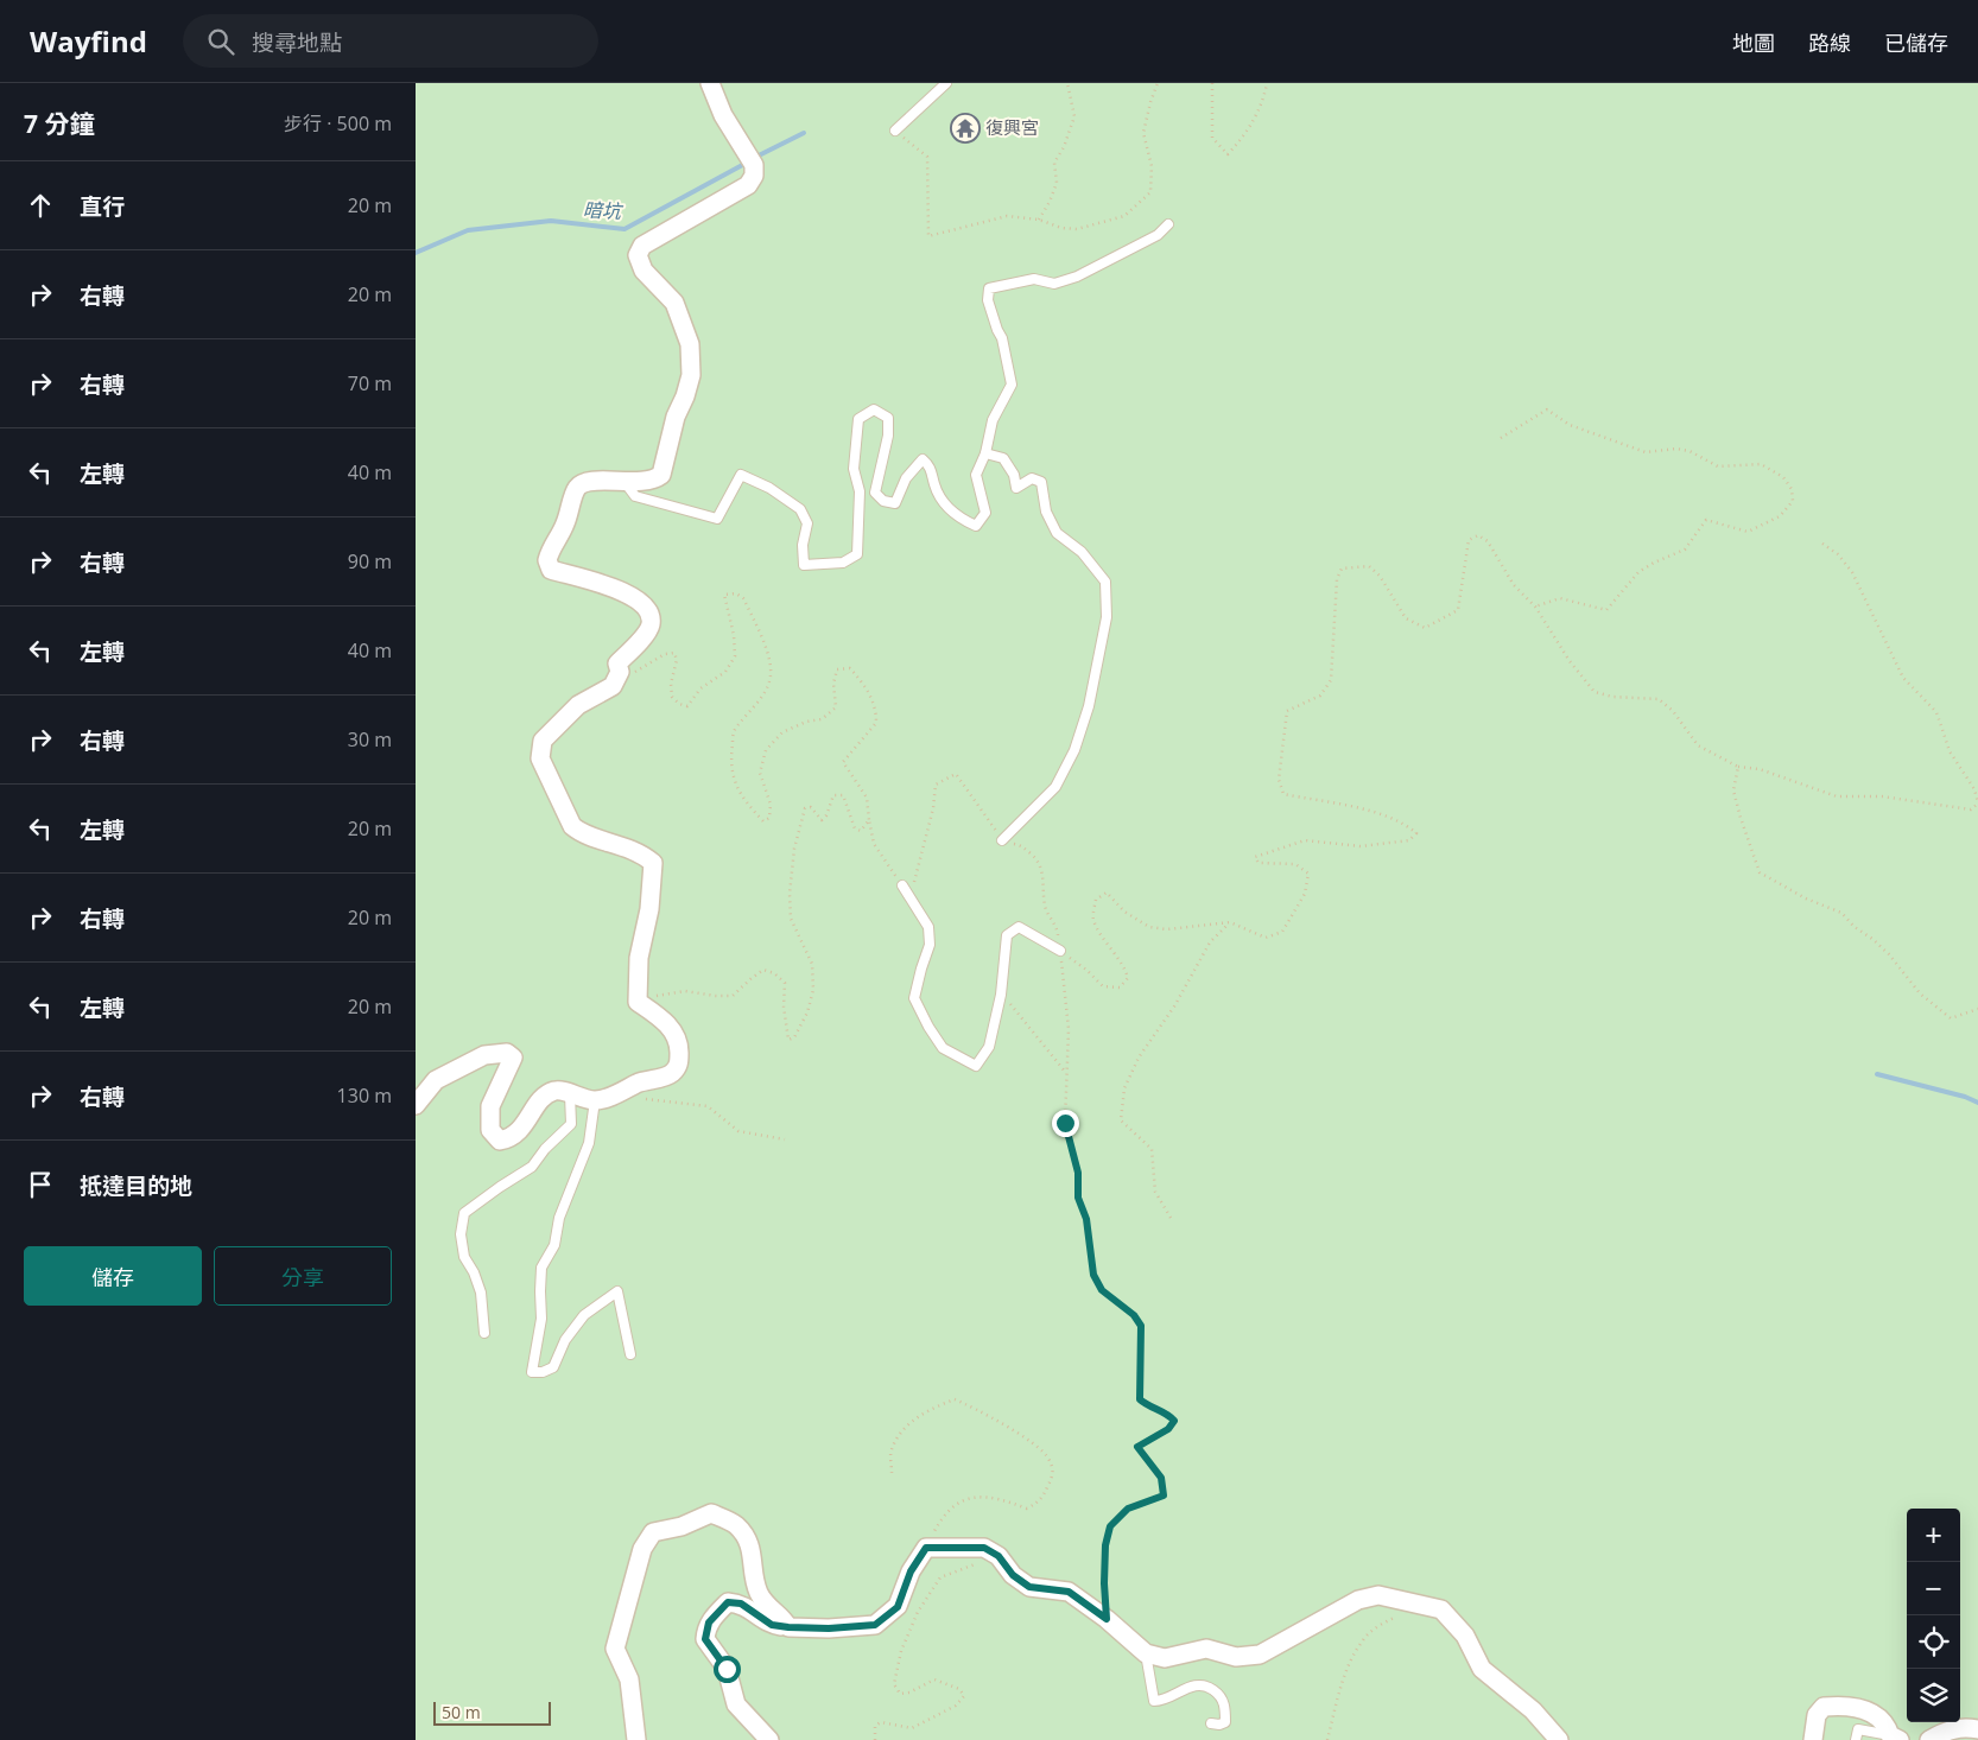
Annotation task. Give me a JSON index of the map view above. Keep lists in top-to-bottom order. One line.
{"water":["暗坑"],"places":{"temple":["復興宮"]},"scale_bar":"50 m","page":{"header":"Wayfind","search":"搜尋地點","nav":["地圖","路線","已儲存"],"heading":["7 分鐘","步行 · 500 m"],"list":[["直行","20 m"],["右轉","20 m"],["右轉","70 m"],["左轉","40 m"],["右轉","90 m"],["左轉","40 m"],["右轉","30 m"],["左轉","20 m"],["右轉","20 m"],["左轉","20 m"],["右轉","130 m"],"抵達目的地"],"buttons":["儲存","分享"],"map_buttons":["+","−"],"scale":"50 m"}}
